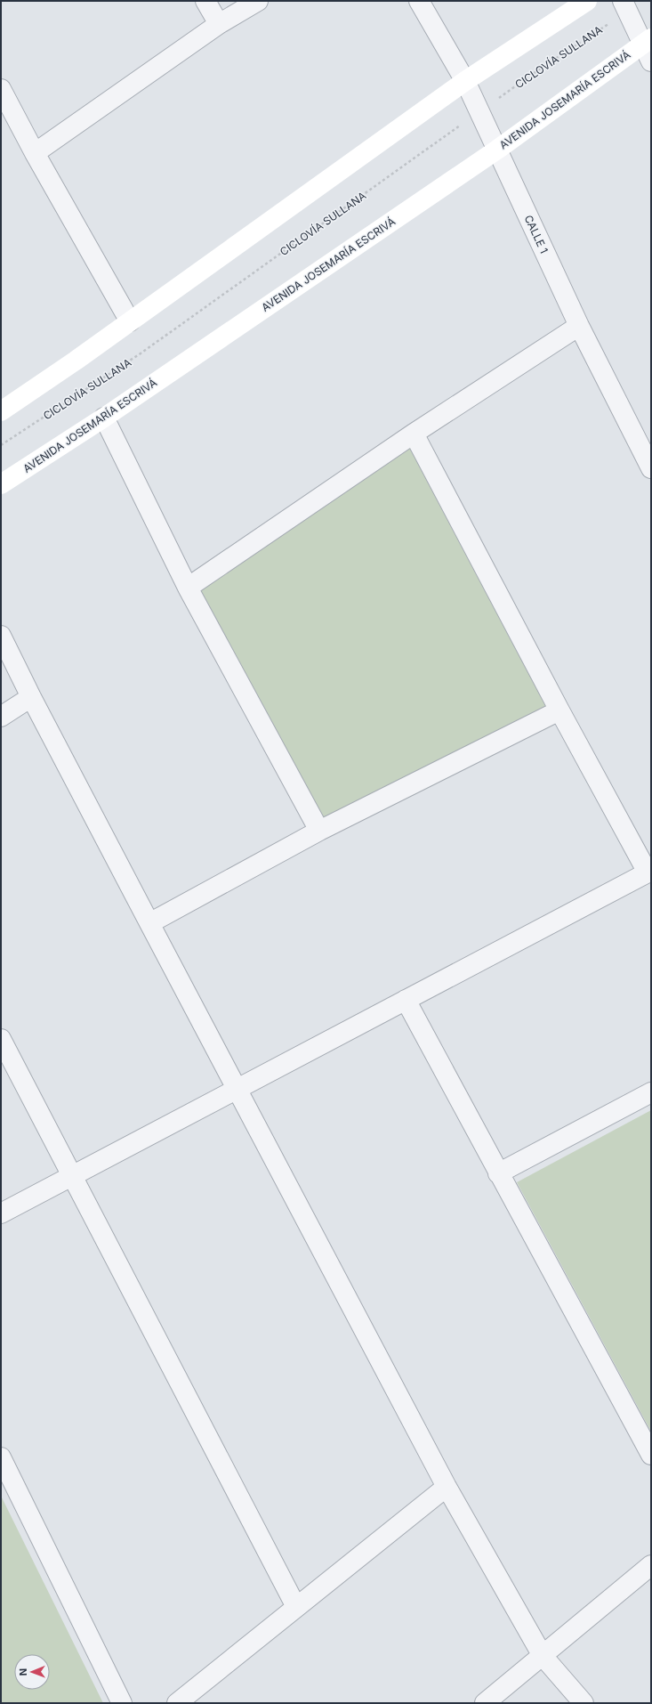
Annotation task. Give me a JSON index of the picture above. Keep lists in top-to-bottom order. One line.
{"streets":{"main road":["AVENIDA JOSEMARÍA ESCRIVÁ"],"street":["CALLE 1"],"path":["CICLOVÍA SULLANA"]},"crossings":[["CICLOVÍA SULLANA","CALLE 1"],["AVENIDA JOSEMARÍA ESCRIVÁ","CALLE 1"]],"north":"left"}
